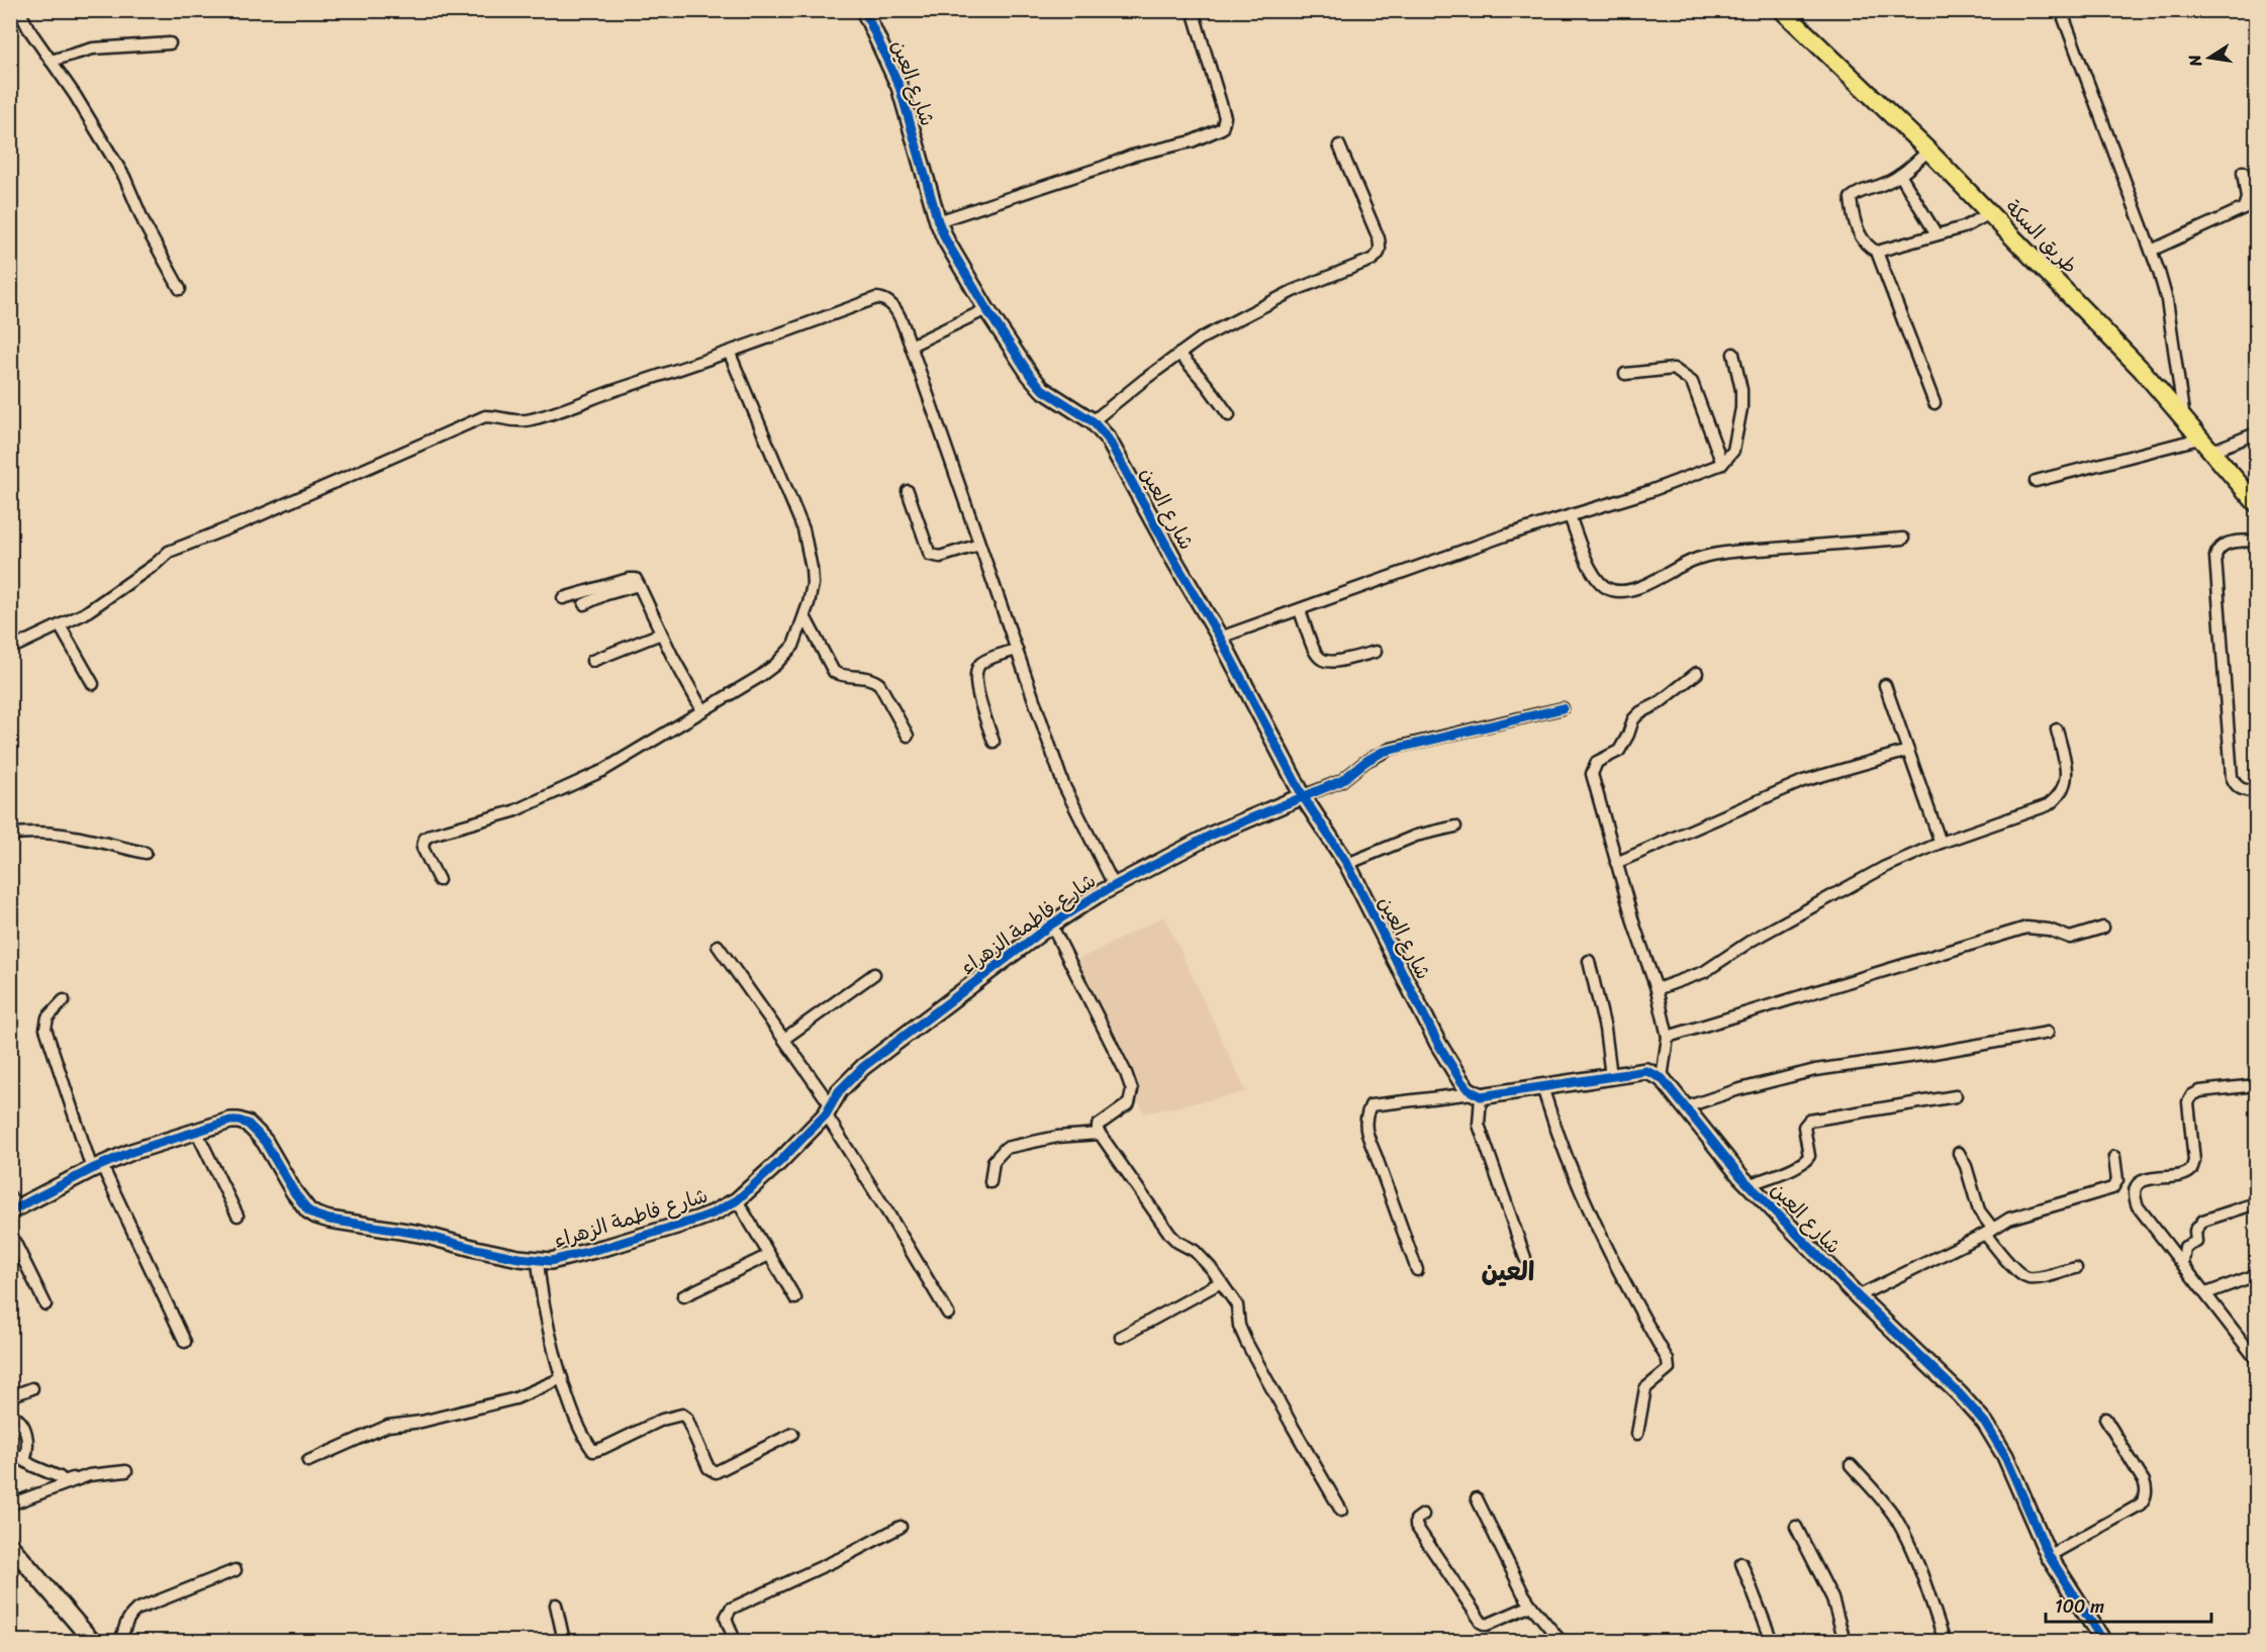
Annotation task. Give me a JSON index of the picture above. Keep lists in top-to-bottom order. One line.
{"streets":{"main road":["طريق السكة"],"street":["شارع العين","شارع فاطمة الزهراء"]},"crossings":[["شارع العين","شارع فاطمة الزهراء"]],"districts":["العين"],"scale_bar":"100 m","north":"left"}
